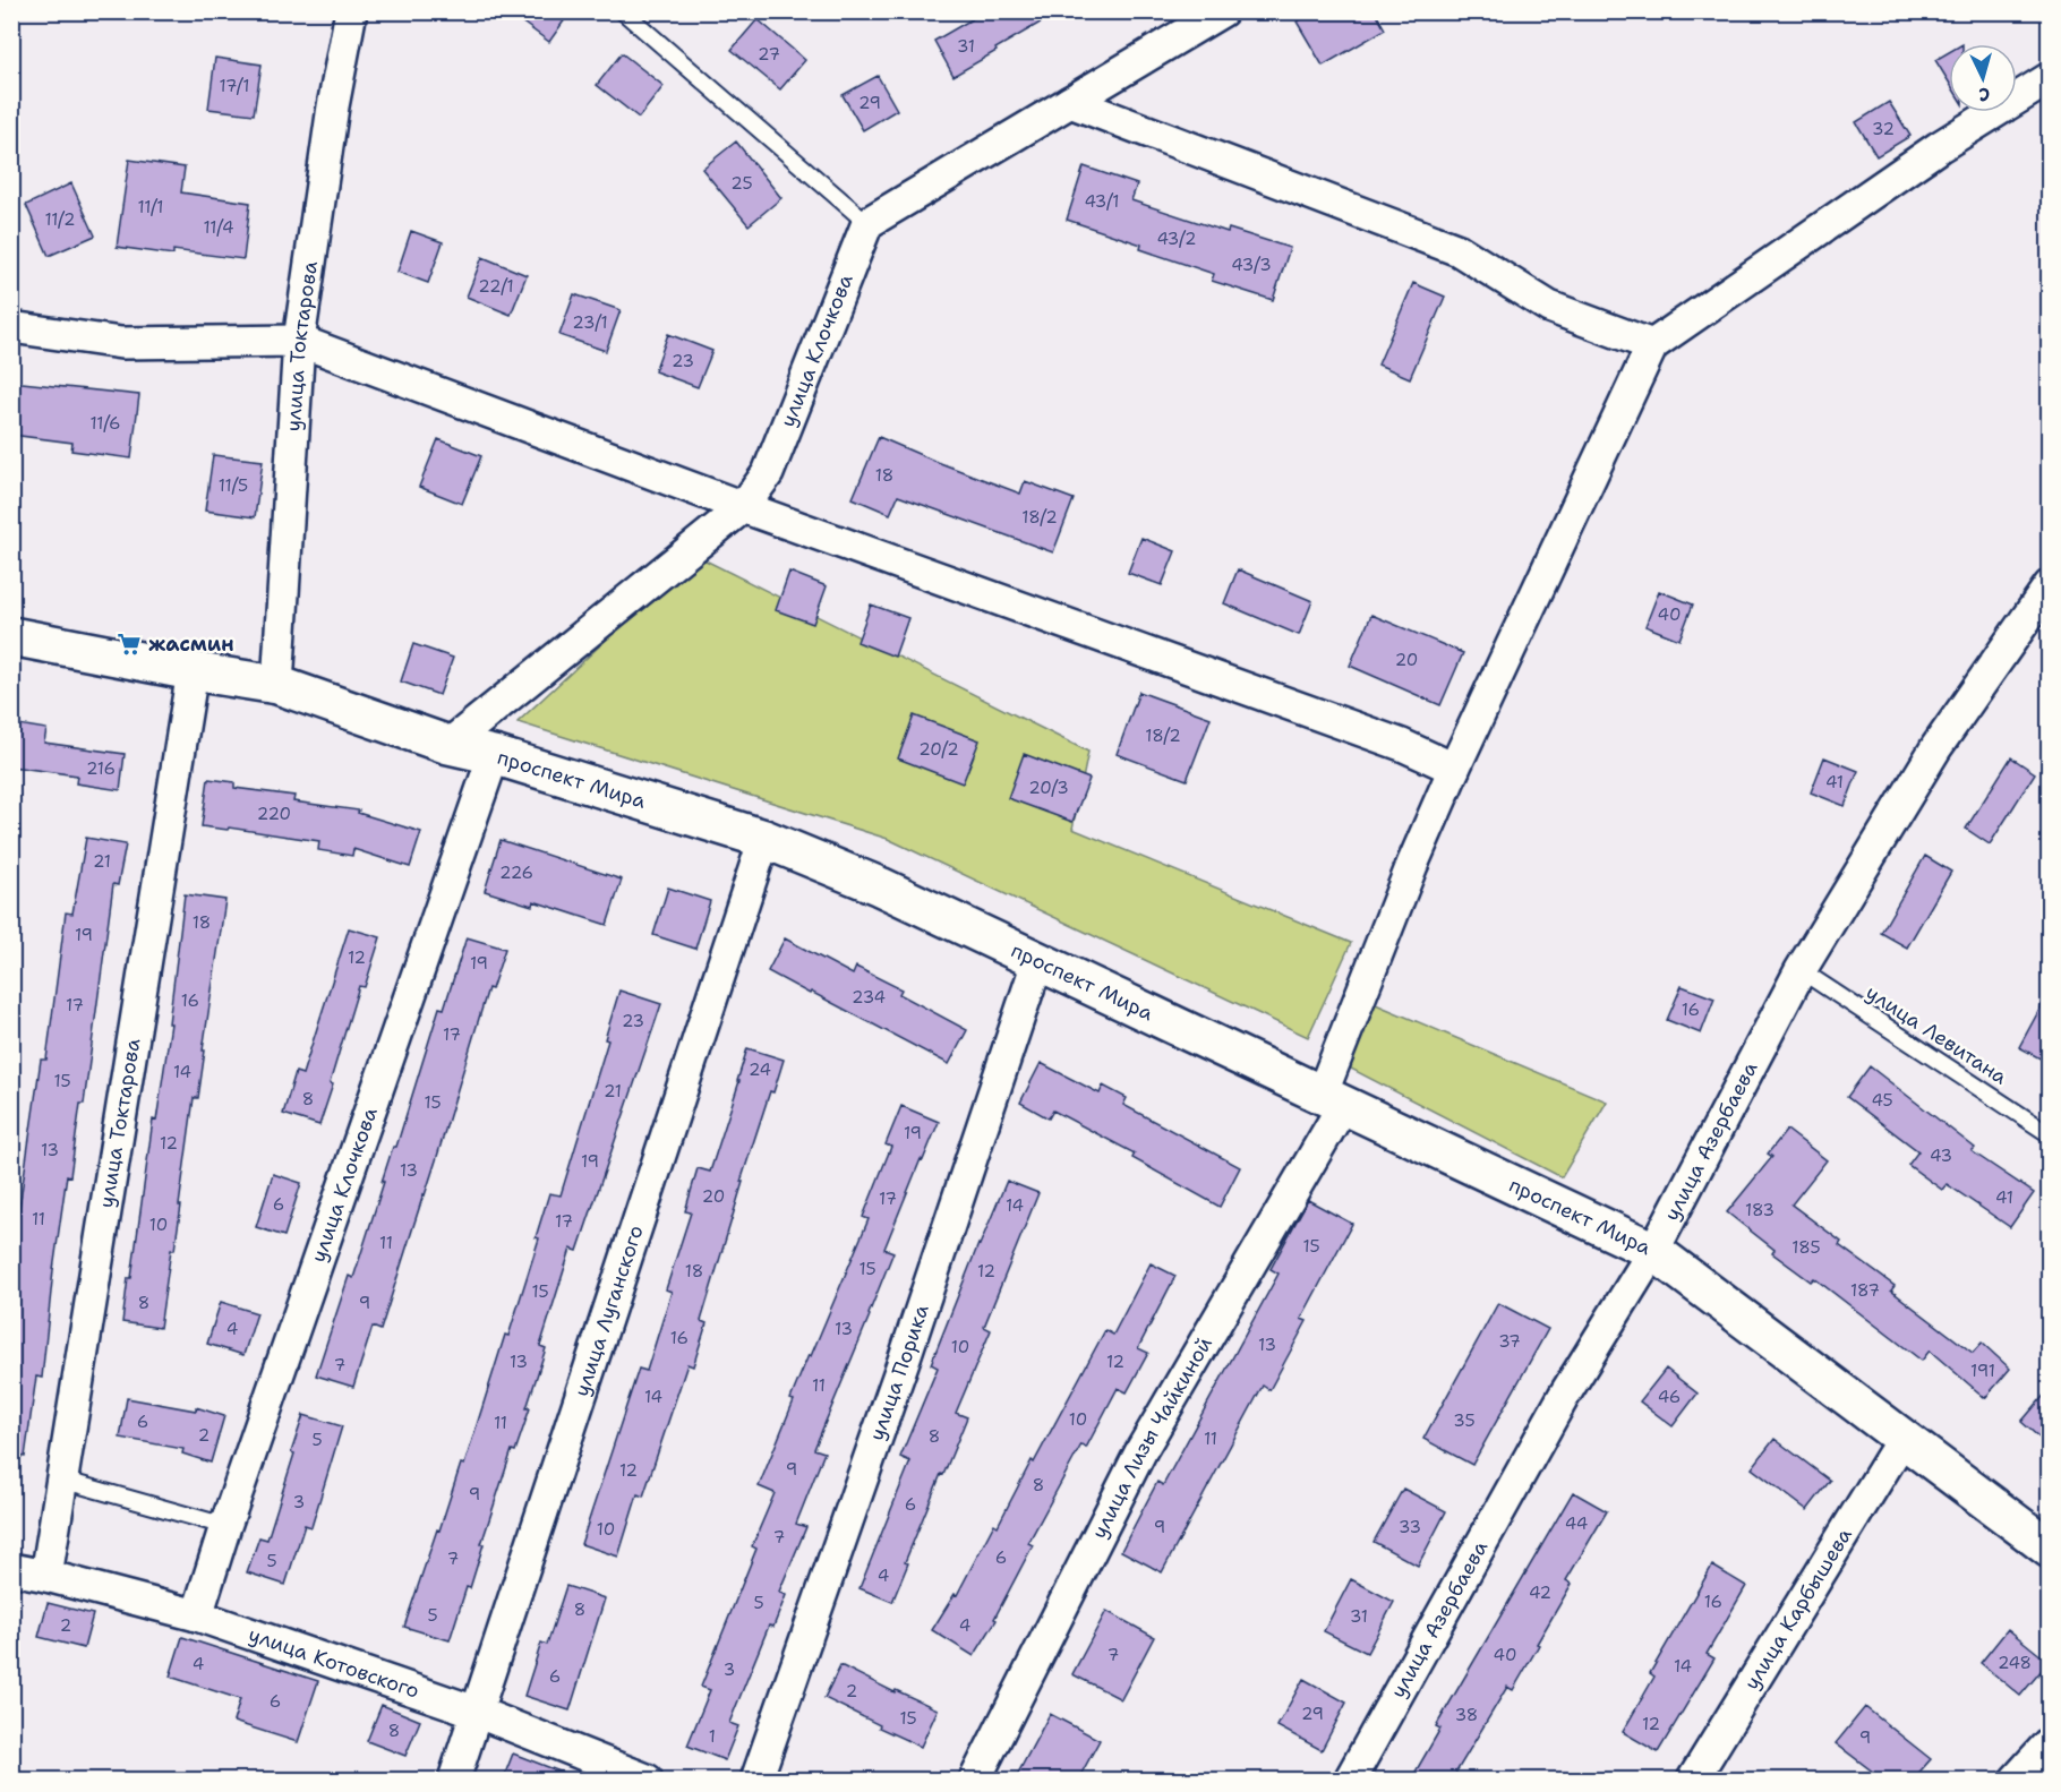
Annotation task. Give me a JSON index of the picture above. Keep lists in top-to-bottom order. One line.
{"streets":{"main road":["проспект Мира"],"street":["улица Токтарова","улица Клочкова","улица Азербаева","улица Луганского","улица Порика","улица Лизы Чайкиной","улица Карбышева","улица Котовского"],"lane":["улица Левитана"]},"crossings":[["улица Токтарова","проспект Мира"],["улица Токтарова","улица Котовского"],["улица Клочкова","проспект Мира"],["улица Клочкова","улица Котовского"],["проспект Мира","улица Азербаева"],["проспект Мира","улица Луганского"],["проспект Мира","улица Порика"],["проспект Мира","улица Лизы Чайкиной"],["проспект Мира","улица Карбышева"],["улица Левитана","улица Азербаева"],["улица Луганского","улица Котовского"]],"places":{"supermarket":["жасмин"]},"house_numbers":["31","27","17/1","29","32","25","43/1","11/1","11/2","11/4","43/2","43/3","22/1","23/1","23","11/6","18","11/5","18/2","40","20","18/2","20/2","216","41","20/3","220","21","226","18","19","12","19","234","16","17","16","23","17","24","14","15","21","8","45","15","19","12","13","43","19","13","20","41","17","6","14","183","11","17","10","11","15","185","15","18","12","187","15","8","9","4","13","16","37","13","10","13","12","7","191","11","14","46","10","35","6","11","2","8","11","5","9","12","8","9","3","6","44","9","33","10","7","6","7","5","4","42","16","5","8","5","31","2","4","7","40","248","4","14","3","6","2","6","29","38","15","12","8","1","9"],"north":"bottom"}
